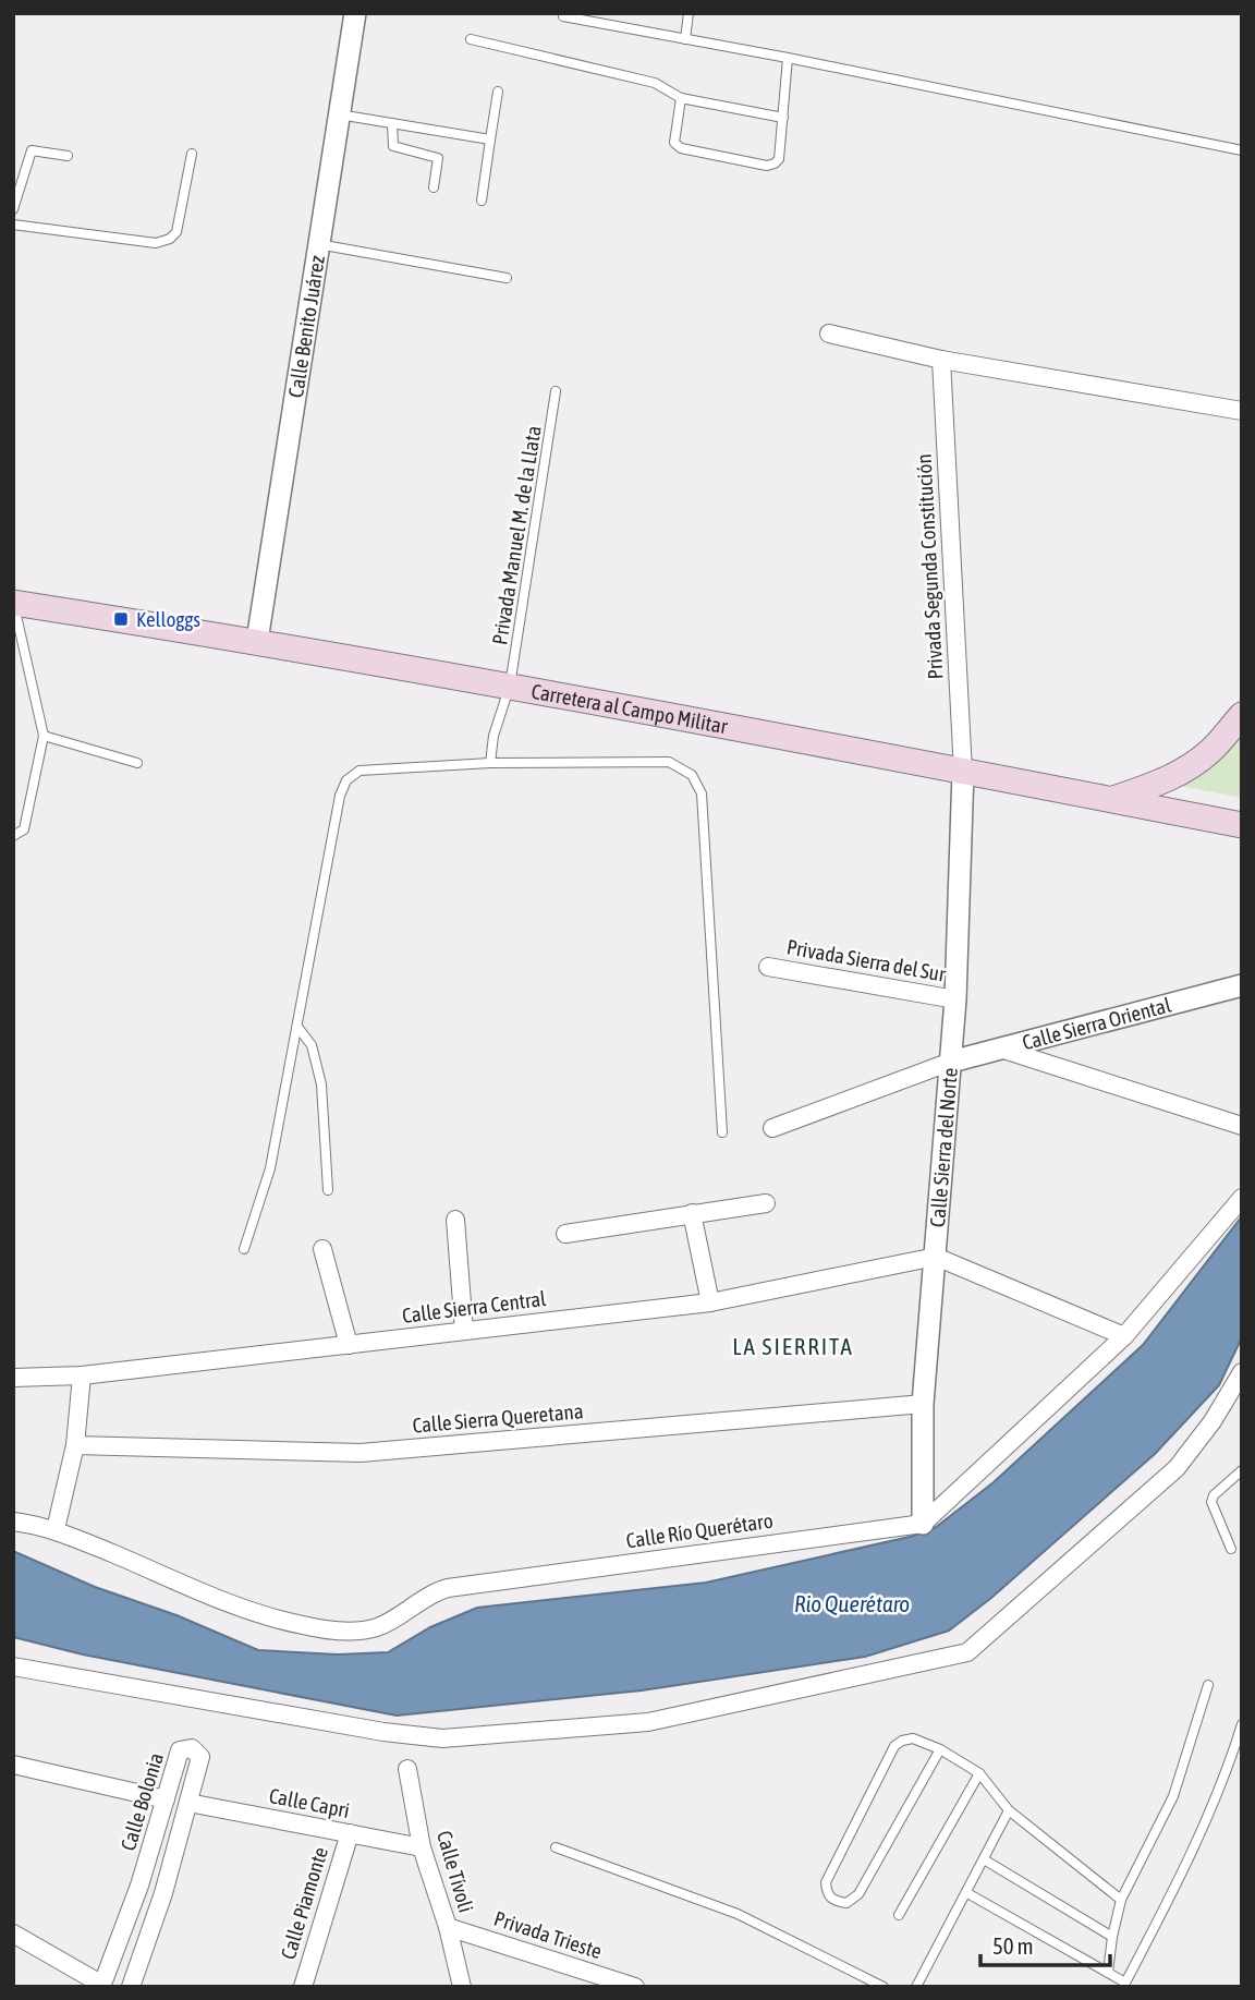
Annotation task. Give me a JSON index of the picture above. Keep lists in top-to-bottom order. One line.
{"streets":{"main road":["Carretera al Campo Militar"],"street":["Calle Benito Juárez","Privada Segunda Constitución","Privada Sierra del Sur","Calle Sierra Oriental","Calle Sierra del Norte","Calle Sierra Central","Calle Sierra Queretana","Calle Río Querétaro","Calle Bolonia","Calle Capri","Calle Tívoli","Calle Piamonte","Privada Trieste"],"lane":["Privada Manuel M. de la Llata"]},"crossings":[["Calle Benito Juárez","Carretera al Campo Militar"],["Privada Manuel M. de la Llata","Carretera al Campo Militar"],["Privada Segunda Constitución","Carretera al Campo Militar"],["Privada Segunda Constitución","Calle Sierra del Norte"],["Carretera al Campo Militar","Calle Sierra del Norte"],["Privada Sierra del Sur","Calle Sierra del Norte"],["Calle Sierra Oriental","Calle Sierra del Norte"],["Calle Sierra del Norte","Calle Sierra Central"],["Calle Sierra del Norte","Calle Sierra Queretana"],["Calle Sierra del Norte","Calle Río Querétaro"],["Calle Bolonia","Calle Capri"],["Calle Capri","Calle Tívoli"],["Calle Capri","Calle Piamonte"],["Calle Tívoli","Privada Trieste"]],"districts":["LA SIERRITA"],"water":["Rio Querétaro"],"places":{"transit":["Kelloggs"]},"scale_bar":"50 m"}
